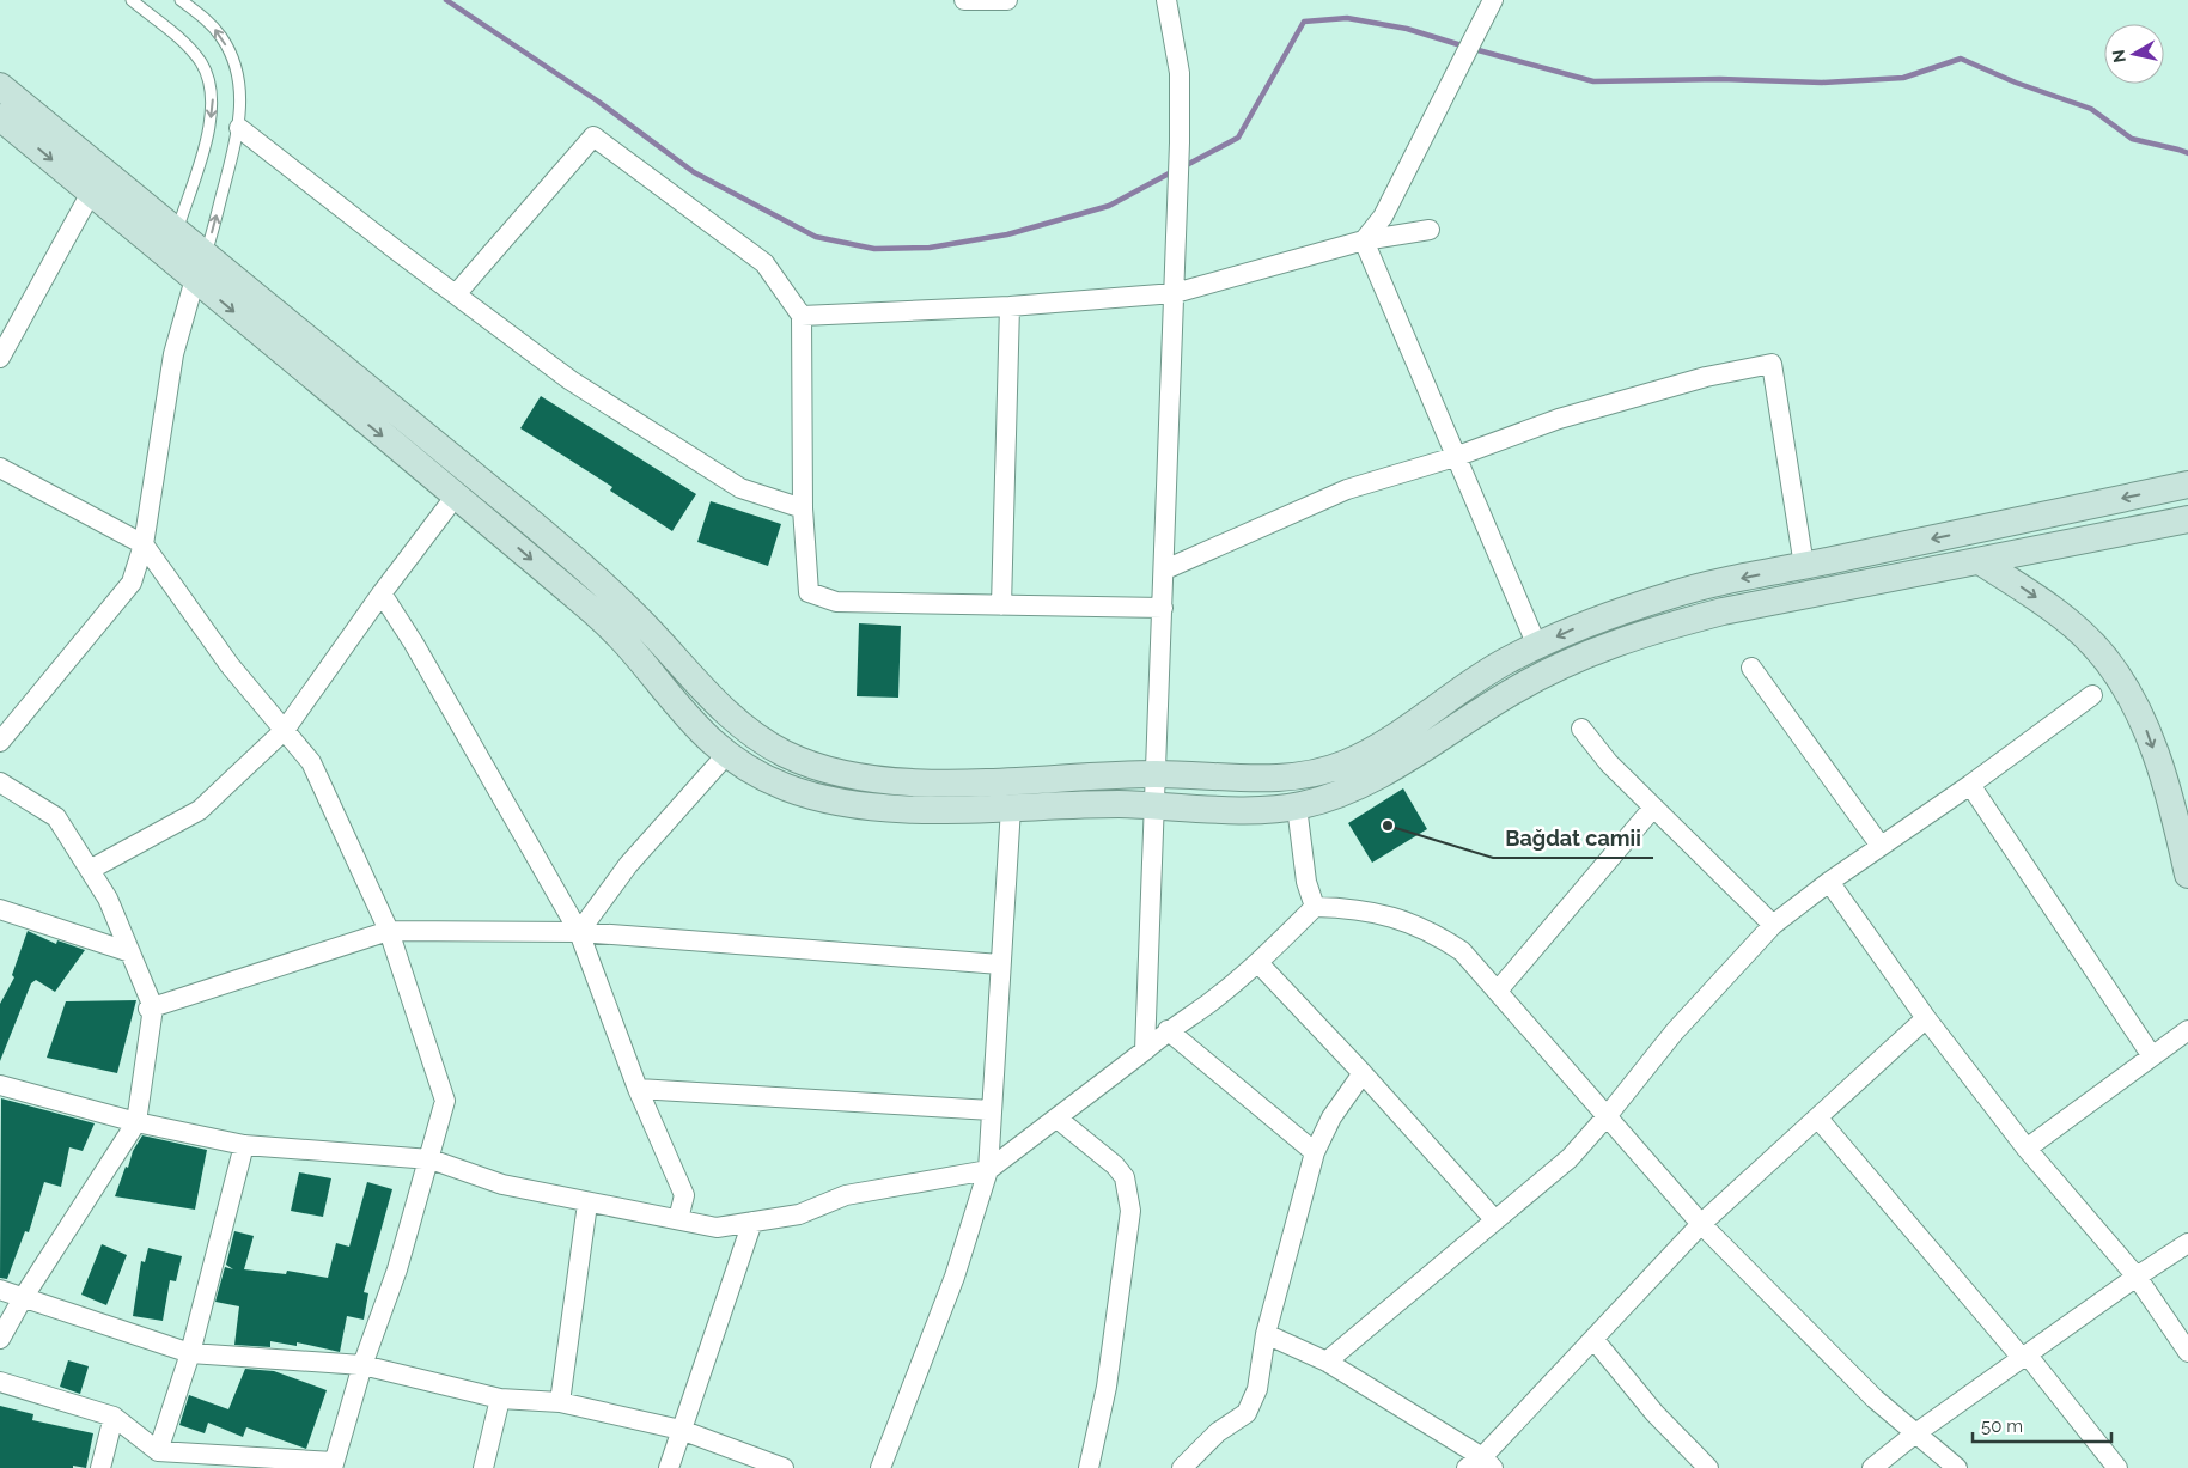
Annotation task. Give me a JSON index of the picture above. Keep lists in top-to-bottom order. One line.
{"places":["Bağdat camii"],"scale_bar":"50 m","north":"left"}
